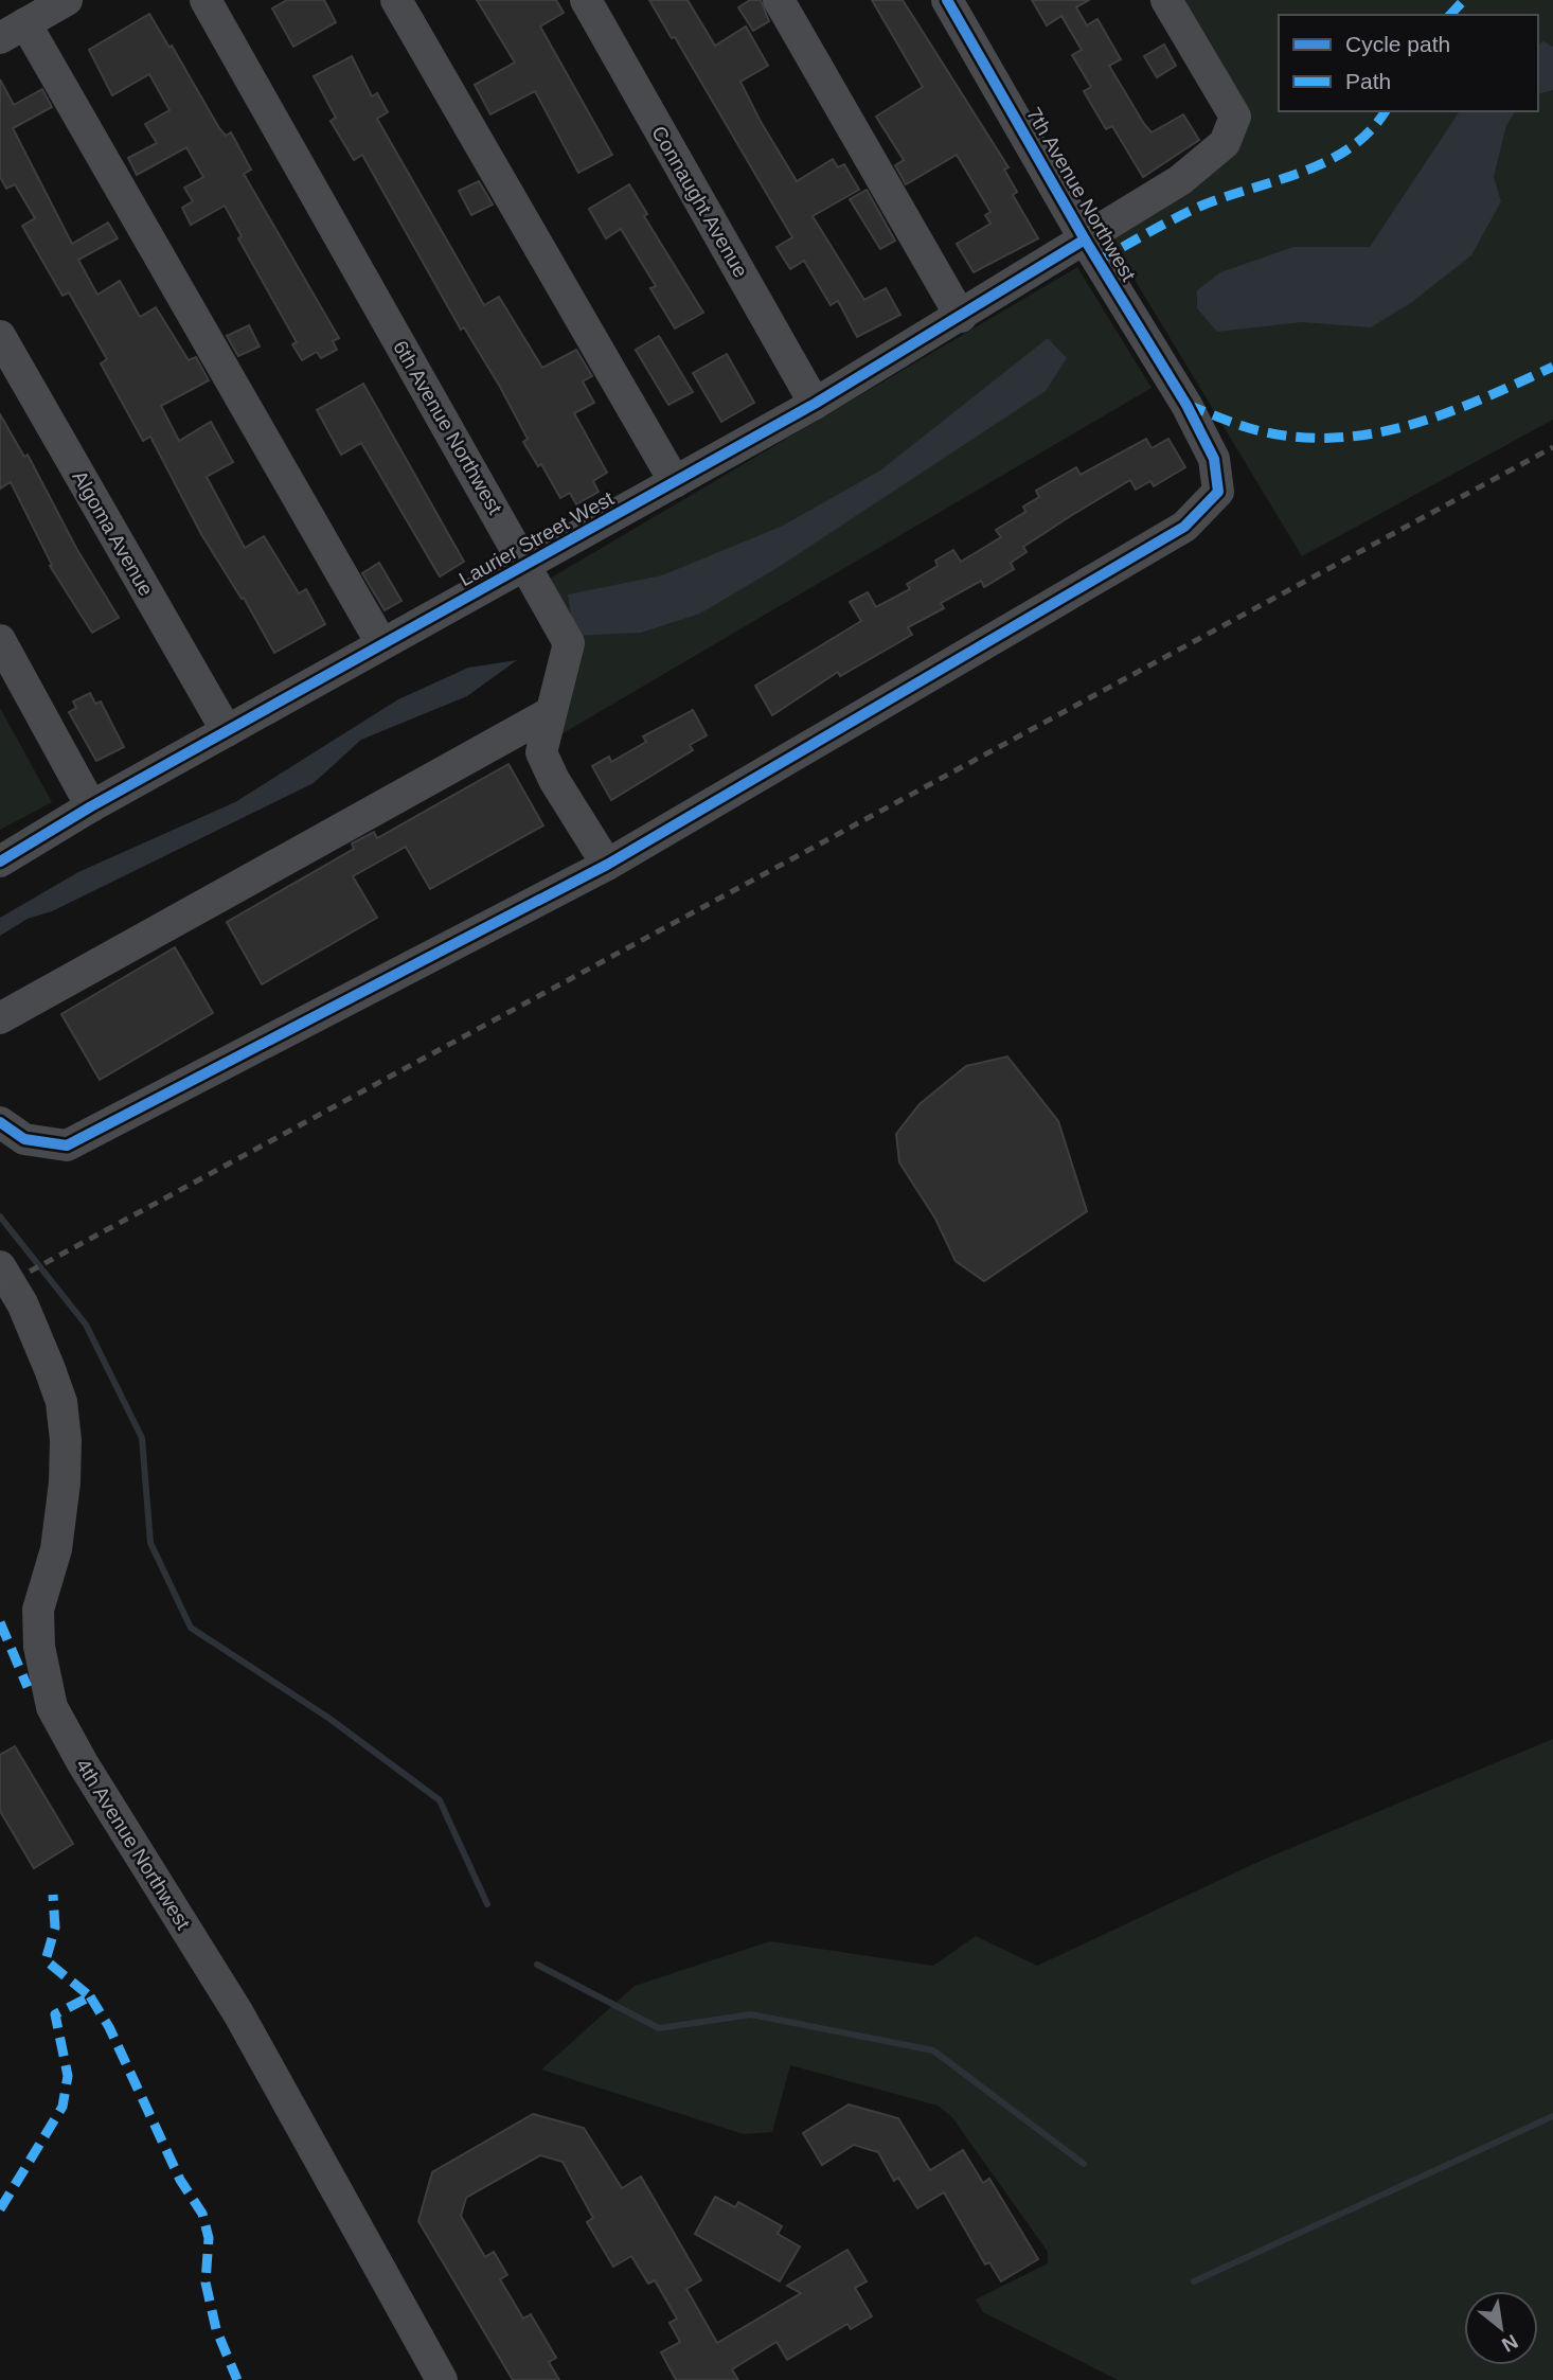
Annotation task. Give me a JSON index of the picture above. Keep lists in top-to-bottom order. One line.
{"streets":{"street":["7th Avenue Northwest","Connaught Avenue","6th Avenue Northwest","Algoma Avenue","Laurier Street West","4th Avenue Northwest"]},"crossings":[["7th Avenue Northwest","6th Avenue Northwest"],["7th Avenue Northwest","Laurier Street West"],["Connaught Avenue","Laurier Street West"],["6th Avenue Northwest","Laurier Street West"],["Algoma Avenue","Laurier Street West"]],"legend":["Cycle path","Path"],"north":"bottom right"}
